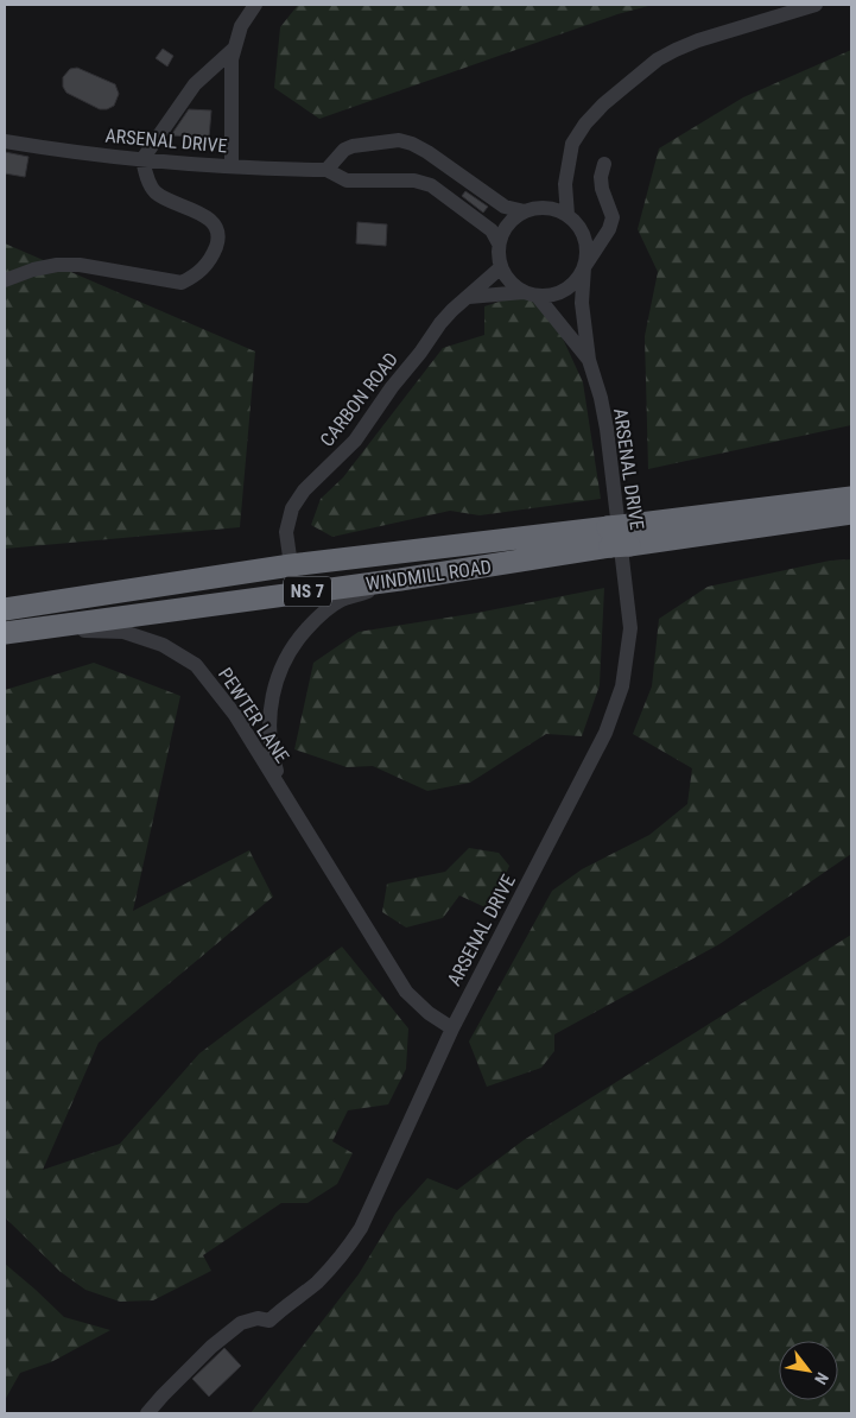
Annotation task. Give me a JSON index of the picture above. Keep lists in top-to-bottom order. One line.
{"streets":{"highway":["WINDMILL ROAD","NS 7"],"lane":["ARSENAL DRIVE","CARBON ROAD","PEWTER LANE"]},"crossings":[["ARSENAL DRIVE","CARBON ROAD"],["ARSENAL DRIVE","PEWTER LANE"],["CARBON ROAD","WINDMILL ROAD"],["WINDMILL ROAD","PEWTER LANE"]],"north":"bottom right"}
